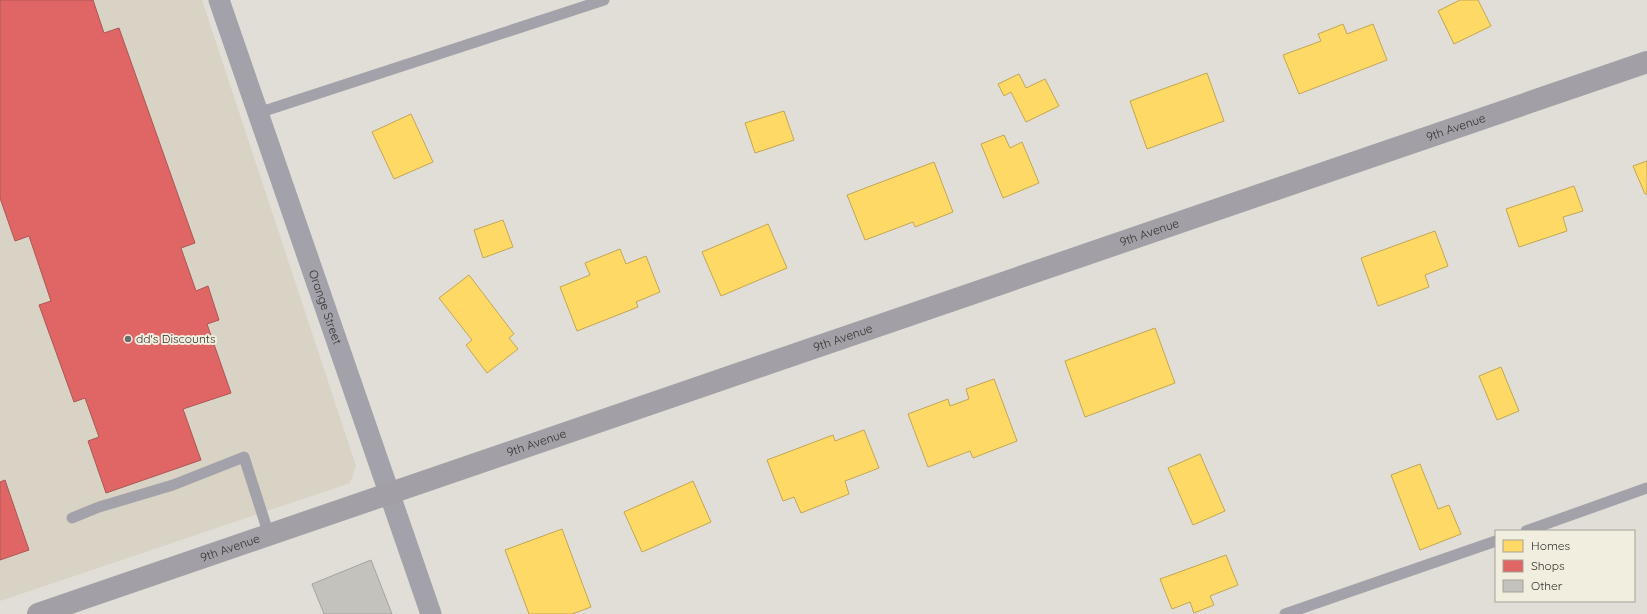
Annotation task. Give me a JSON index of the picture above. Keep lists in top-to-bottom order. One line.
{"streets":{"street":["9th Avenue","Orange Street"]},"crossings":[["9th Avenue","Orange Street"]],"places":["dd's Discounts"],"legend":["Homes","Shops","Other"]}
